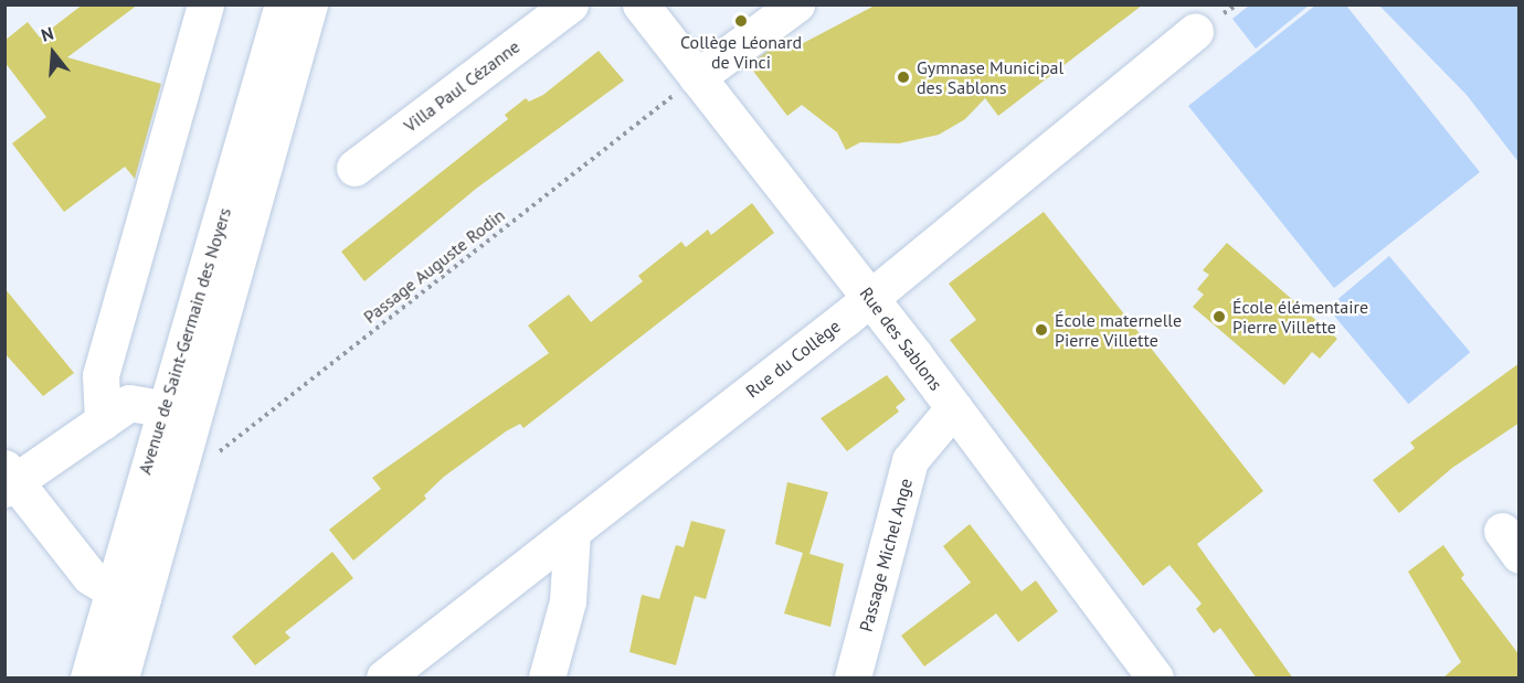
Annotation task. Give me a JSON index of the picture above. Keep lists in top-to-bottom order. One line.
{"streets":{"street":["Villa Paul Cézanne","Rue des Sablons","Avenue de Saint-Germain des Noyers","Rue du Collège","Passage Michel Ange"],"path":["Passage Auguste Rodin"]},"crossings":[["Passage Auguste Rodin","Rue des Sablons"],["Passage Auguste Rodin","Avenue de Saint-Germain des Noyers"],["Rue des Sablons","Rue du Collège"],["Rue des Sablons","Passage Michel Ange"]],"places":["Collège Léonard de Vinci","Gymnase Municipal des Sablons","École élémentaire Pierre Villette","École maternelle Pierre Villette"],"north":"top"}
